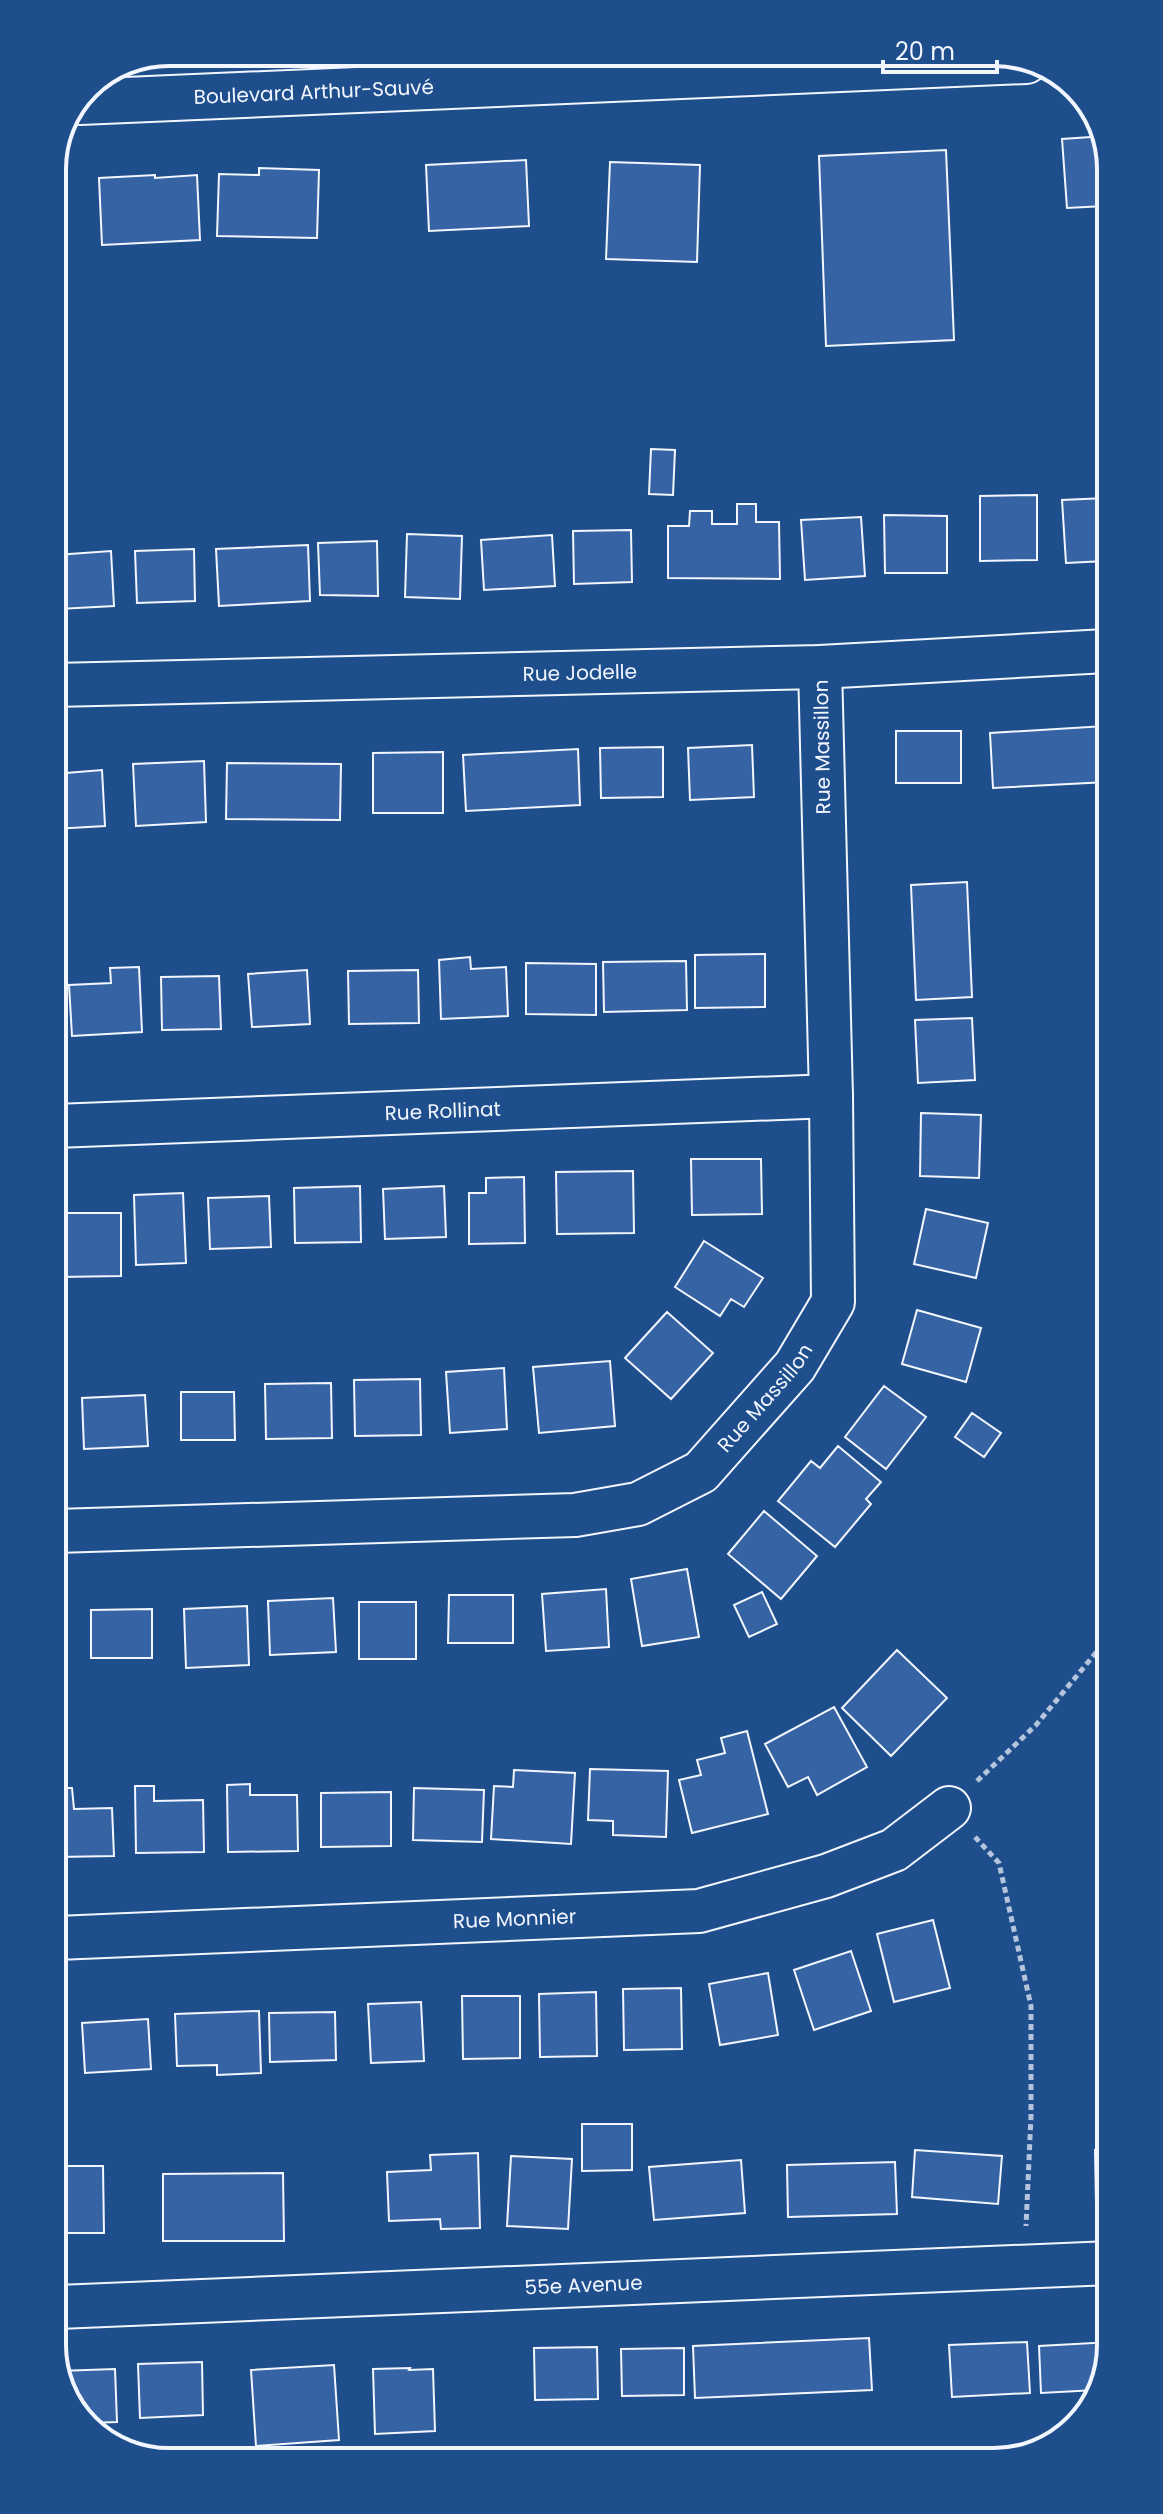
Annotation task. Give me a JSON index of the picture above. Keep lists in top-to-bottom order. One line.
{"streets":{"main road":["Boulevard Arthur-Sauvé"],"street":["Rue Jodelle","Rue Massillon","Rue Rollinat","Rue Monnier","55e Avenue"]},"crossings":[["Rue Jodelle","Rue Massillon"],["Rue Massillon","Rue Rollinat"]],"scale_bar":"20 m"}
